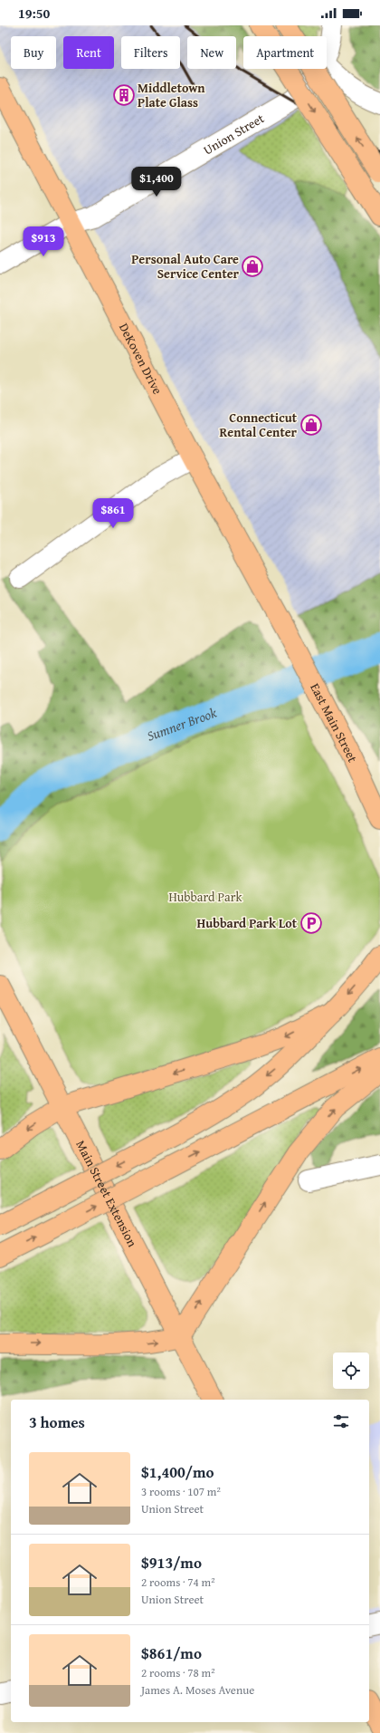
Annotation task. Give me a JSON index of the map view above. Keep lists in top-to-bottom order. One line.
{"streets":{"main road":["DeKoven Drive","East Main Street","Main Street Extension"],"street":["Union Street"]},"crossings":[["Union Street","DeKoven Drive"],["DeKoven Drive","East Main Street"]],"water":["Sumner Brook"],"parks":["Hubbard Park"],"places":{"building":["Middletown Plate Glass"],"shop":["Personal Auto Care Service Center","Connecticut Rental Center"],"parking":["Hubbard Park Lot"]},"page":{"status":"19:50","chip":["Buy","Rent","Filters","New","Apartment"],"price":["$1,400","$913","$861"],"heading":"3 homes","list":[{"name":"$1,400/mo","note":"3 rooms · 107 m² · Union Street"},{"name":"$913/mo","note":"2 rooms · 74 m² · Union Street"},{"name":"$861/mo","note":"2 rooms · 78 m² · James A. Moses Avenue"}]}}
